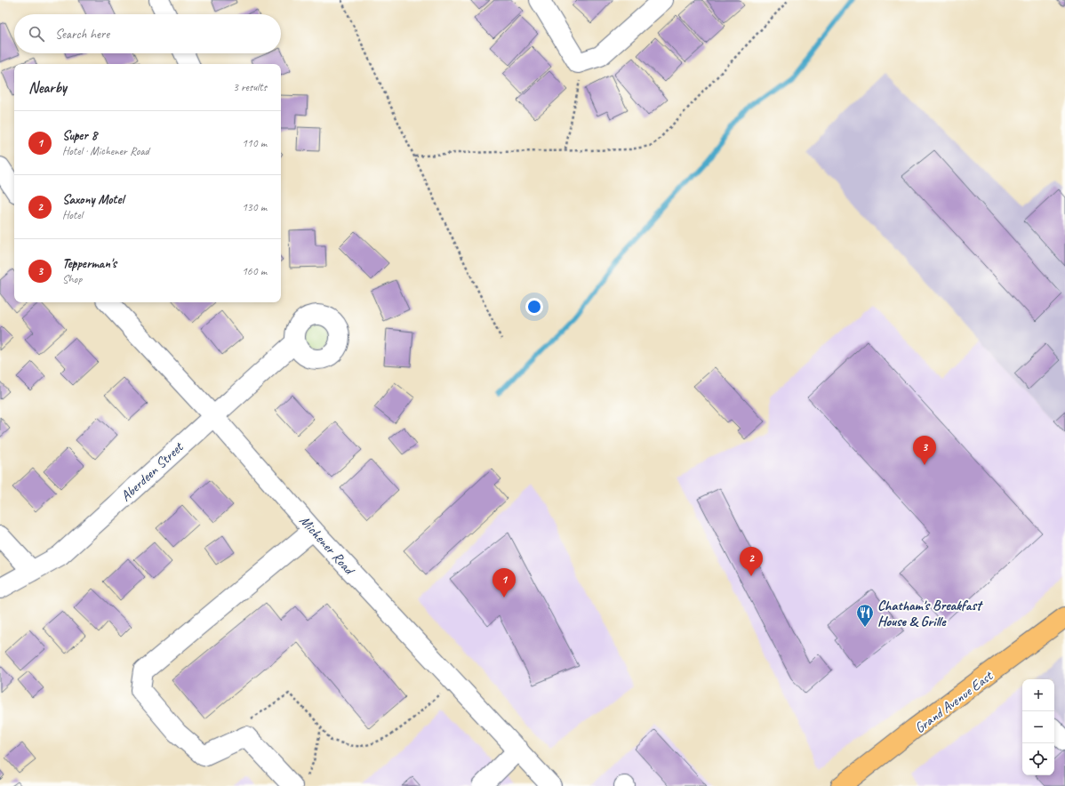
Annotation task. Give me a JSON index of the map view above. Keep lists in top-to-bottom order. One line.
{"streets":{"main road":["Grand Avenue East"],"street":["Aberdeen Street","Michener Road"]},"crossings":[["Aberdeen Street","Michener Road"]],"places":{"restaurant":["Chatham's Breakfast House & Grille"]},"page":{"search":"Search here","heading":["Nearby","3 results"],"list":[{"mark":"1","name":"Super 8","note":"Hotel · Michener Road","value":"110 m"},{"mark":"2","name":"Saxony Motel","note":"Hotel","value":"130 m"},{"mark":"3","name":"Tepperman's","note":"Shop","value":"160 m"}],"pins":["3","2","1"],"map_buttons":["+","−"]}}
